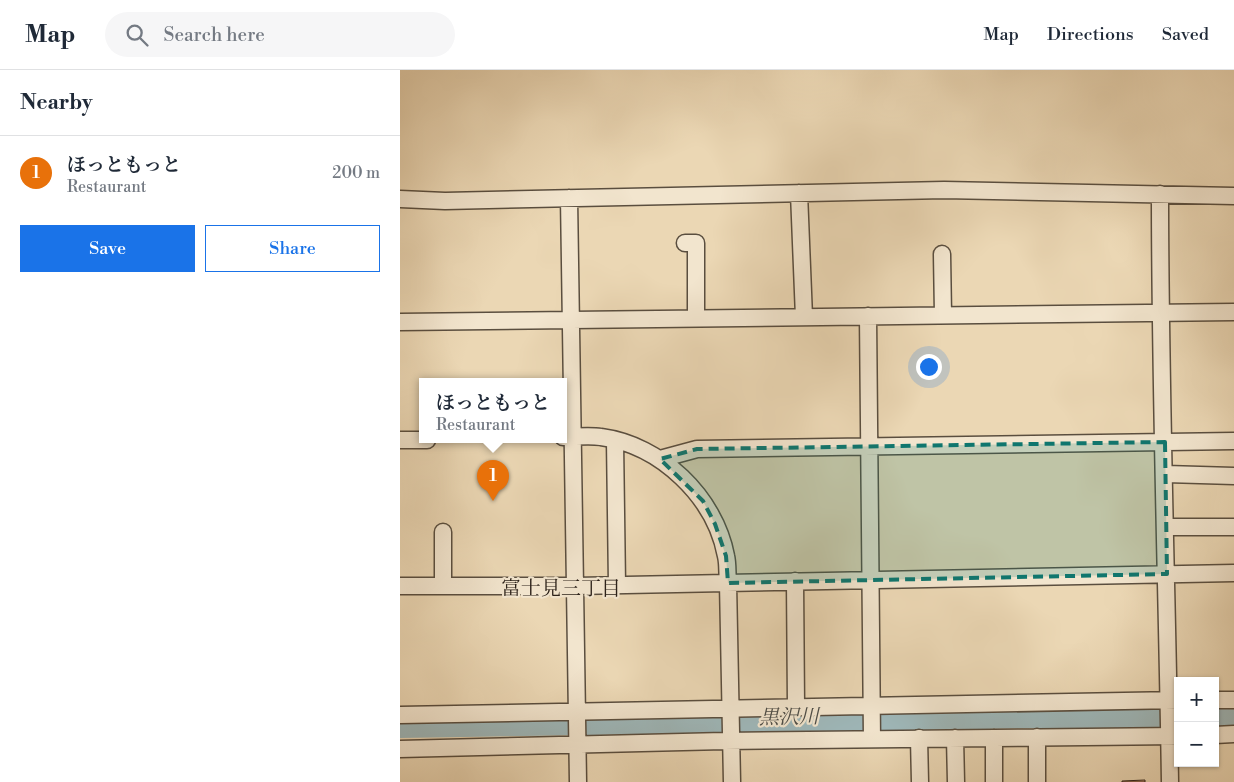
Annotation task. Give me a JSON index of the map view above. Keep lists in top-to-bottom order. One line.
{"districts":["富士見三丁目"],"water":["黒沢川"],"page":{"header":"Map","search":"Search here","nav":["Map","Directions","Saved"],"heading":"Nearby","list":[{"mark":"1","name":"ほっともっと","note":"Restaurant","value":"200 m"}],"buttons":["Save","Share"],"popup":["ほっともっと","Restaurant"],"pins":"1","map_buttons":["+","−"]}}
